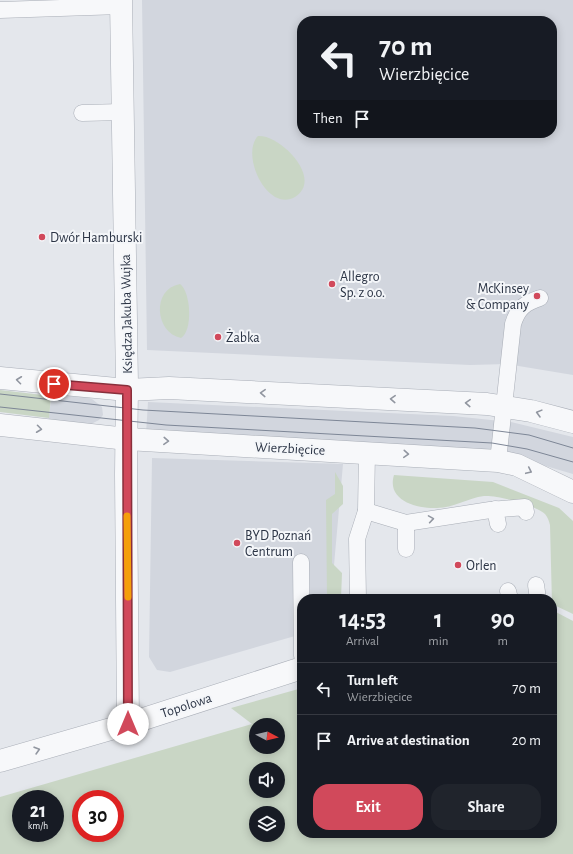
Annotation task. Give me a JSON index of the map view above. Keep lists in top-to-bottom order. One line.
{"streets":{"street":["Księdza Jakuba Wujka","Wierzbięcice","Topolowa"]},"crossings":[["Księdza Jakuba Wujka","Wierzbięcice"],["Księdza Jakuba Wujka","Topolowa"]],"one_way":["Topolowa"],"places":["Dwór Hamburski","Allegro Sp. z o.o.","McKinsey & Company","Żabka","BYD Poznań Centrum","Orlen"],"north":"right","page":{"turn":["70 m","Wierzbięcice"],"then":"Then","eta":["14:53","Arrival","1","min","90","m"],"list":[{"name":"Turn left","note":"Wierzbięcice","value":"70 m"},{"name":"Arrive at destination","value":"20 m"}],"buttons":["Exit","Share"],"speed":"21 km/h","limit":"30"}}
